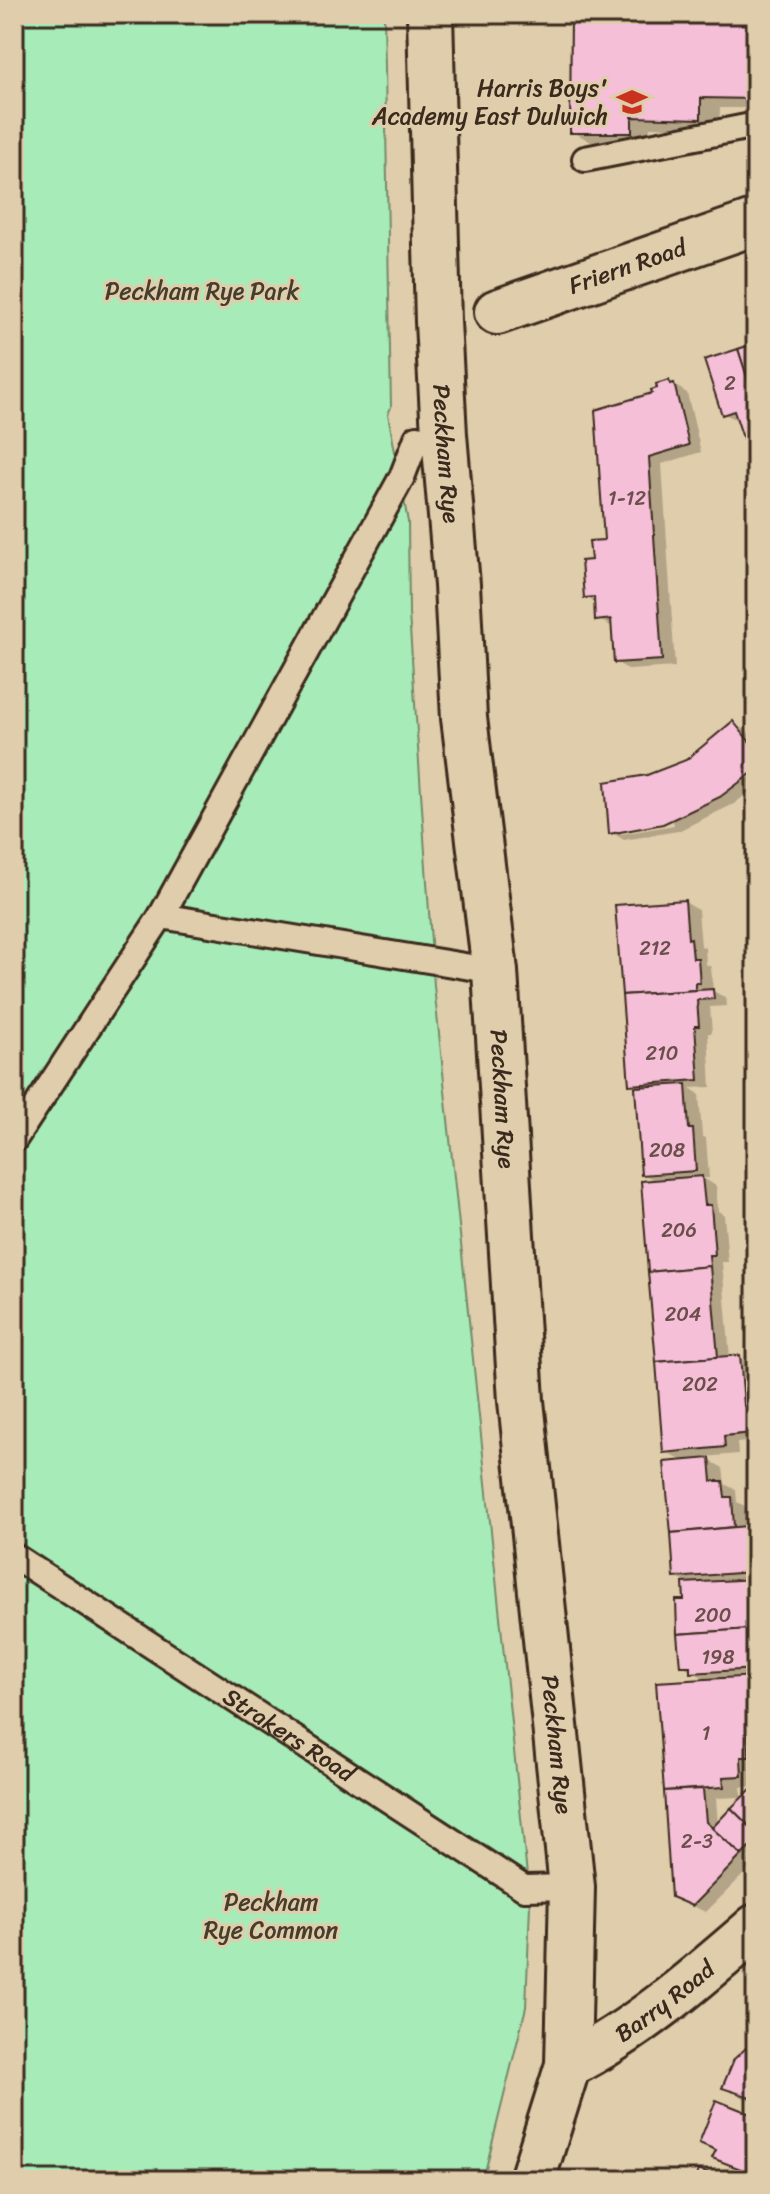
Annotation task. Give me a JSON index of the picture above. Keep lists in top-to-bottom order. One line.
{"streets":{"main road":["Friern Road","Peckham Rye","Barry Road"],"lane":["Strakers Road"]},"crossings":[["Peckham Rye","Strakers Road"],["Peckham Rye","Barry Road"]],"parks":["Peckham Rye Park","Peckham Rye Common"],"places":{"school or university":["Harris Boys' Academy East Dulwich"]},"house_numbers":["2","1-12","212","210","208","206","204","202","200","198","1","2-3"]}
